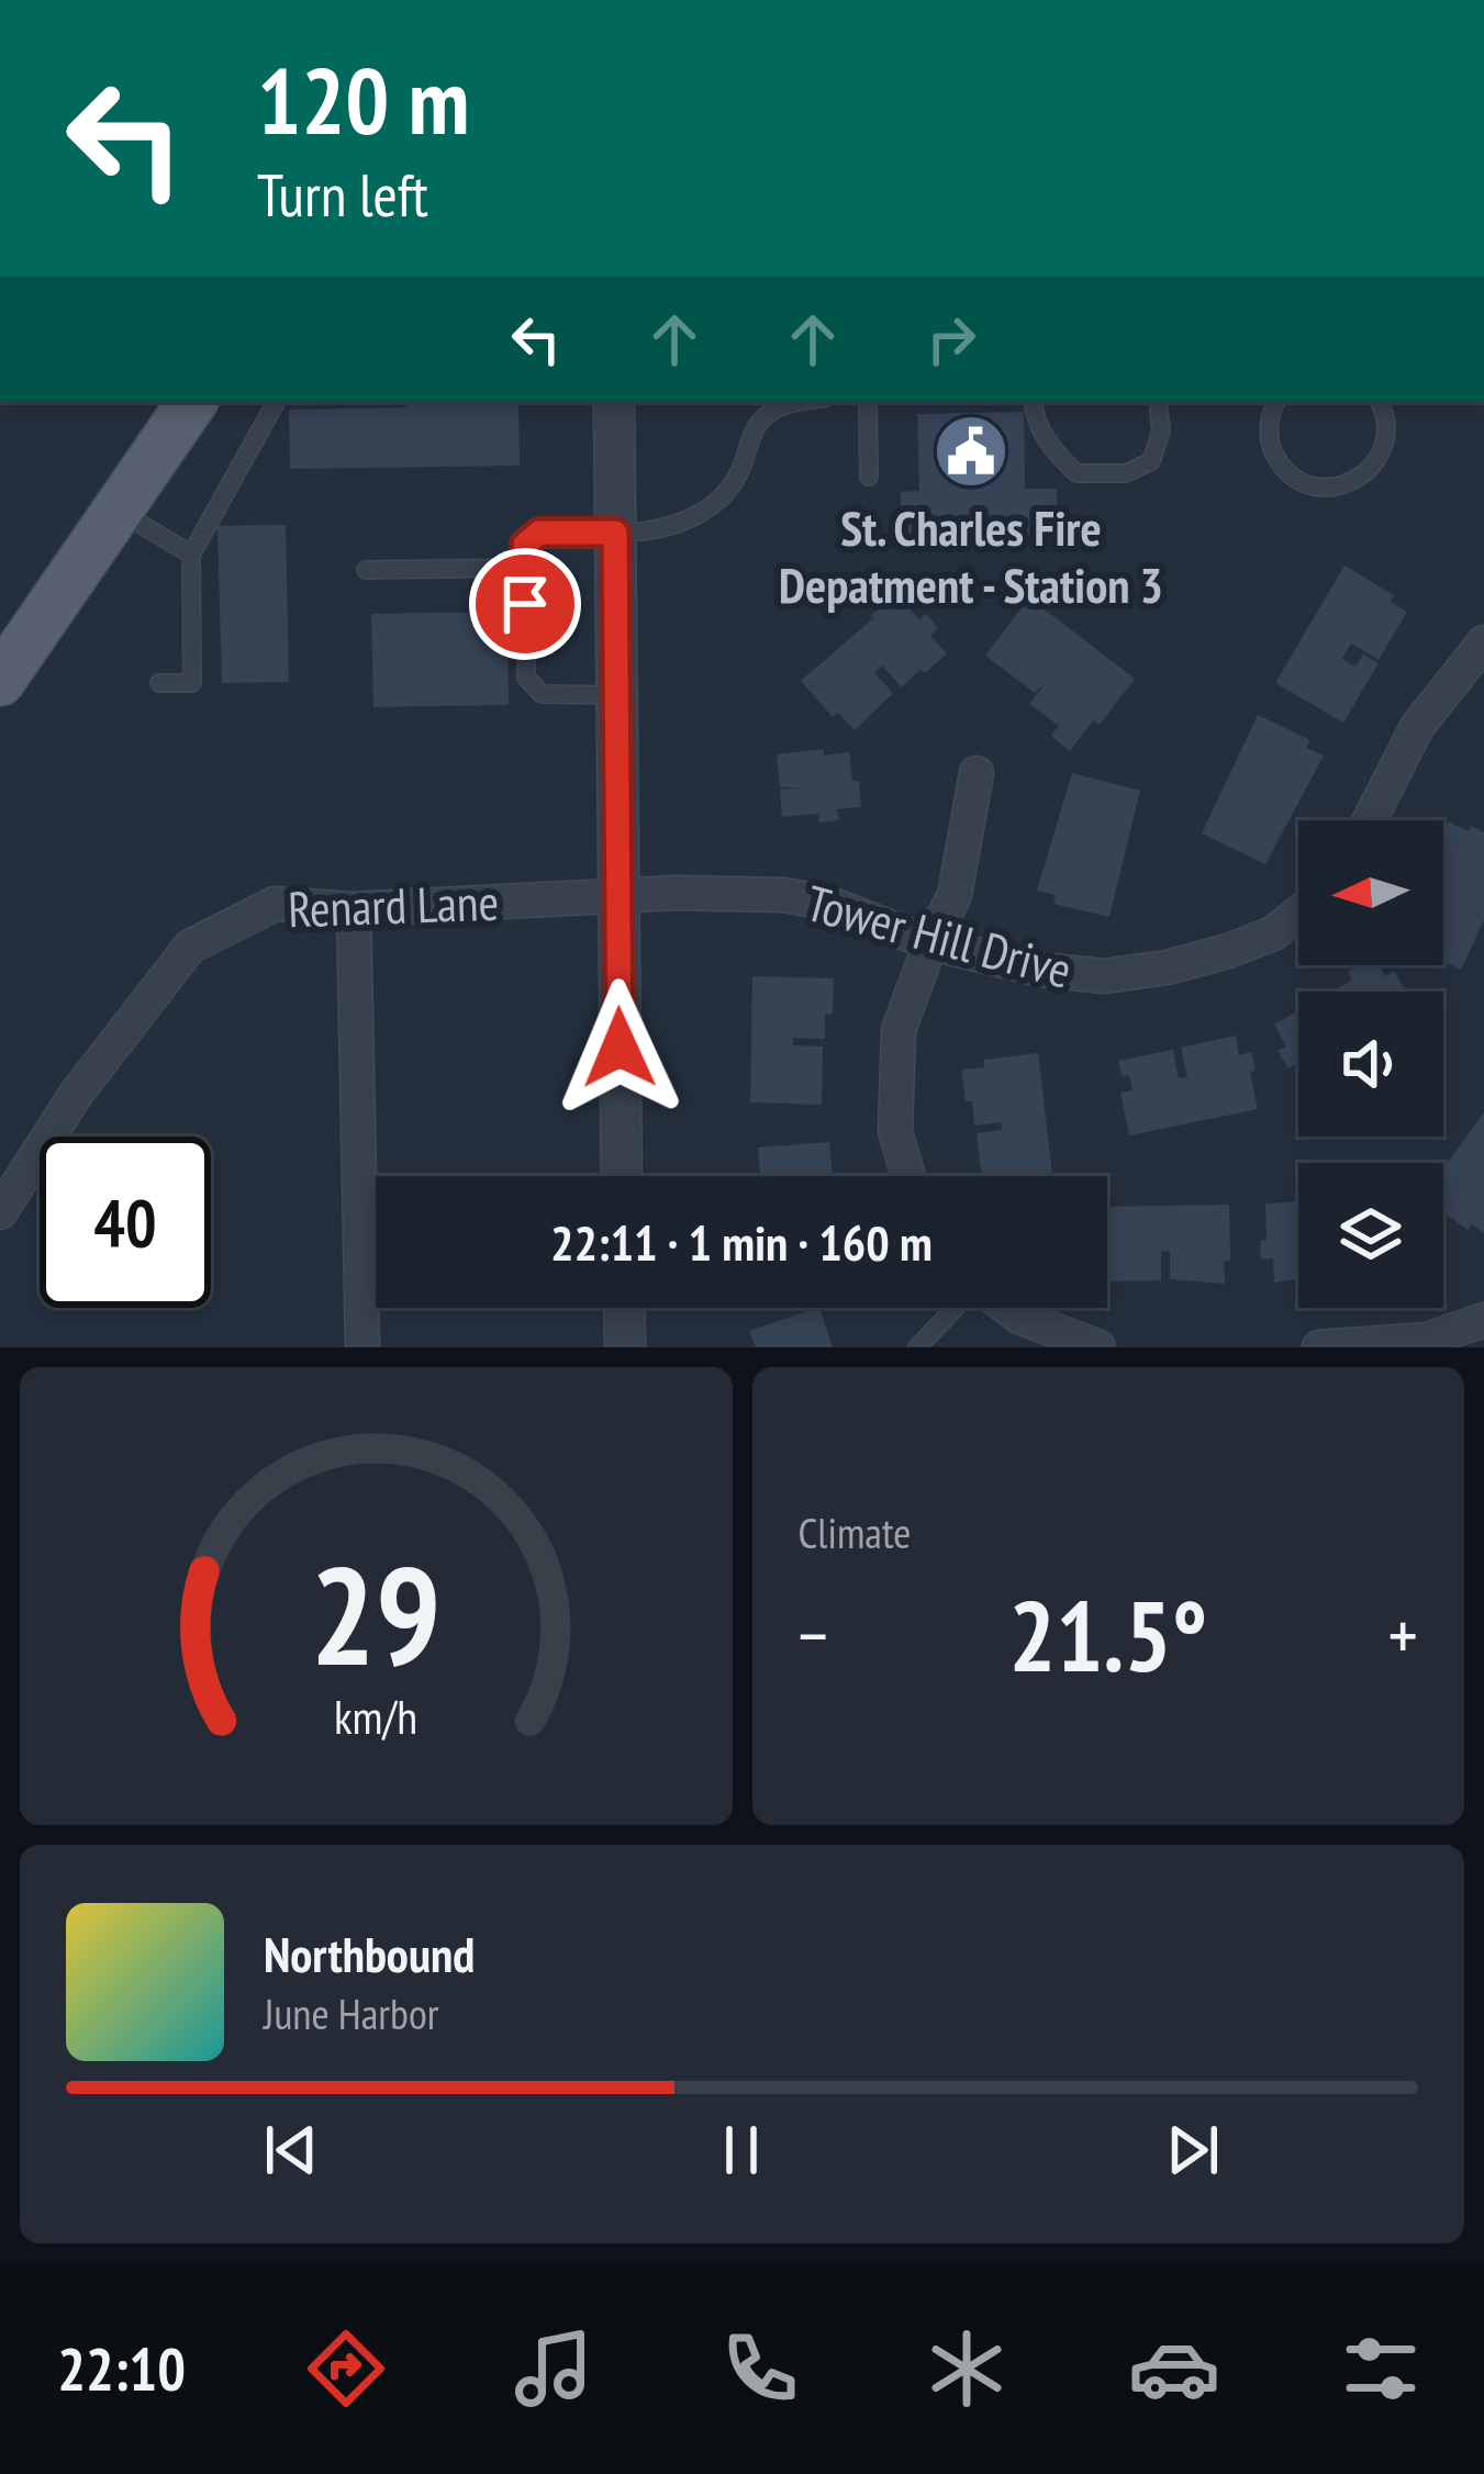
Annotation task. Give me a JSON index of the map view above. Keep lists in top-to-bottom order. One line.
{"streets":{"street":["Renard Lane","Tower Hill Drive"]},"crossings":[["Renard Lane","Tower Hill Drive"]],"places":{"public building":["St. Charles Fire Depatment - Station 3"]},"north":"left","page":{"turn":["120 m","Turn left"],"limit":"40","trip":"22:11 · 1 min · 160 m","tile":"Climate","heat":["−","21.5°","+"],"song":["Northbound","June Harbor"],"tabs":"22:10","gauge":["29","km/h"]}}
